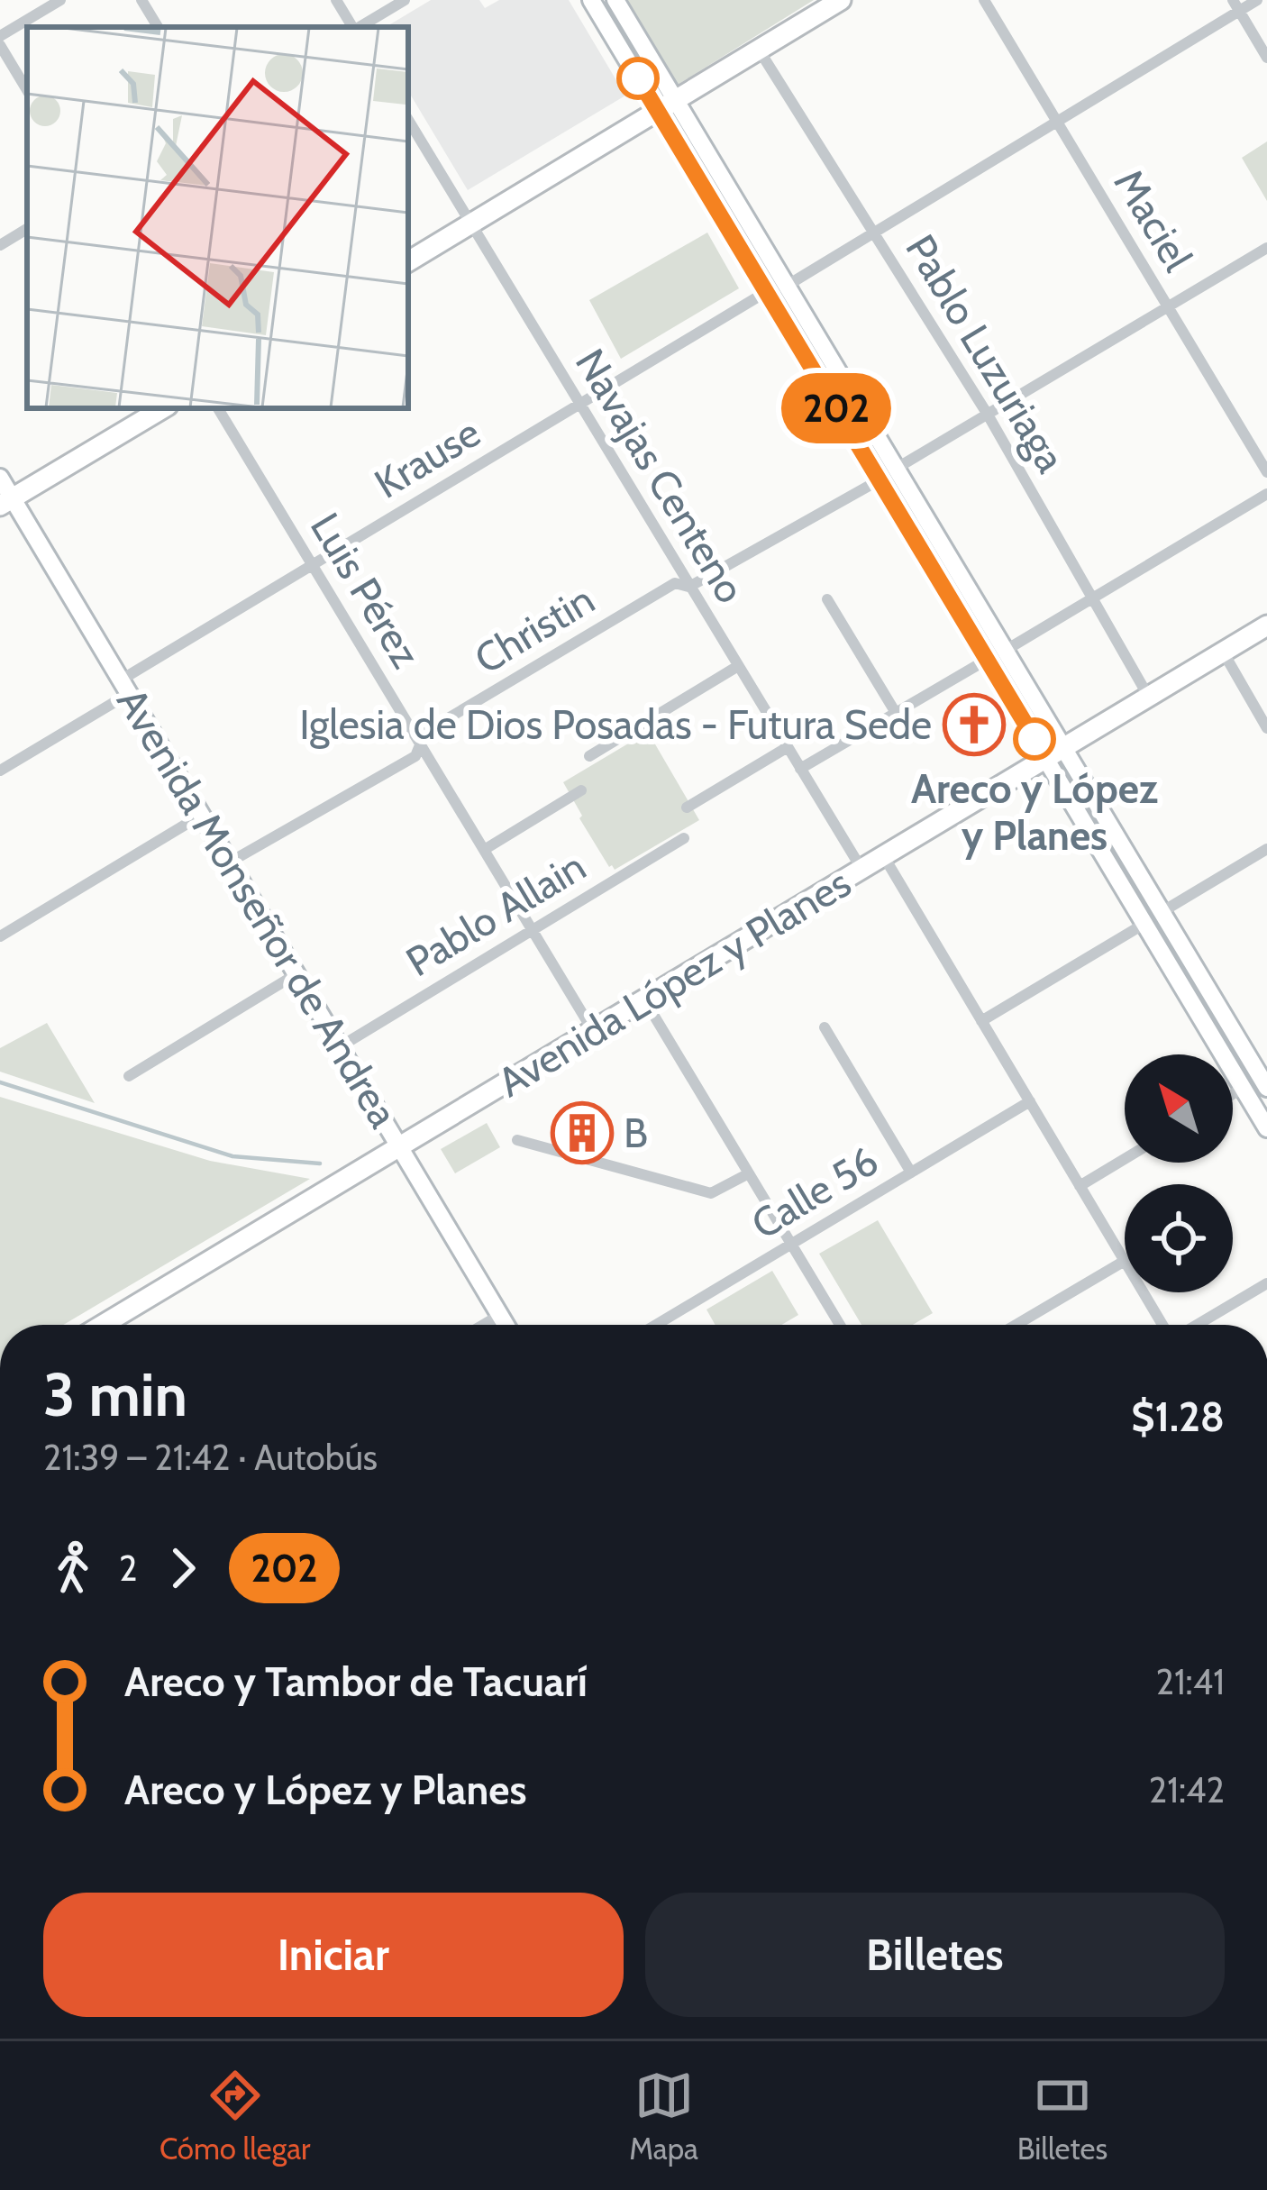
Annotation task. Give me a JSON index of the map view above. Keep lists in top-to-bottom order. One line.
{"streets":{"main road":["Avenida Monseñor de Andrea","Avenida López y Planes"],"street":["Maciel","Pablo Luzuriaga","Krause","Navajas Centeno","Luis Pérez","Christin","Pablo Allain","Calle 56"]},"crossings":[["Pablo Luzuriaga","Avenida López y Planes"],["Krause","Navajas Centeno"],["Krause","Luis Pérez"],["Krause","Avenida Monseñor de Andrea"],["Navajas Centeno","Christin"],["Navajas Centeno","Avenida López y Planes"],["Luis Pérez","Christin"],["Luis Pérez","Pablo Allain"],["Luis Pérez","Avenida López y Planes"],["Christin","Avenida Monseñor de Andrea"],["Avenida Monseñor de Andrea","Pablo Allain"],["Avenida Monseñor de Andrea","Avenida López y Planes"]],"places":{"church":["Iglesia de Dios Posadas - Futura Sede"],"other":["Areco y López y Planes"],"building":["B"]},"lines":["bus line 202"],"north":"top left","page":{"on_map":"202","heading":["3 min","21:39 – 21:42 · Autobús","$1.28"],"legs":["2","202"],"list":[{"name":"Areco y Tambor de Tacuarí","value":"21:41"},{"name":"Areco y López y Planes","value":"21:42"}],"buttons":["Iniciar","Billetes"],"tabs":["Cómo llegar","Mapa","Billetes"]}}
